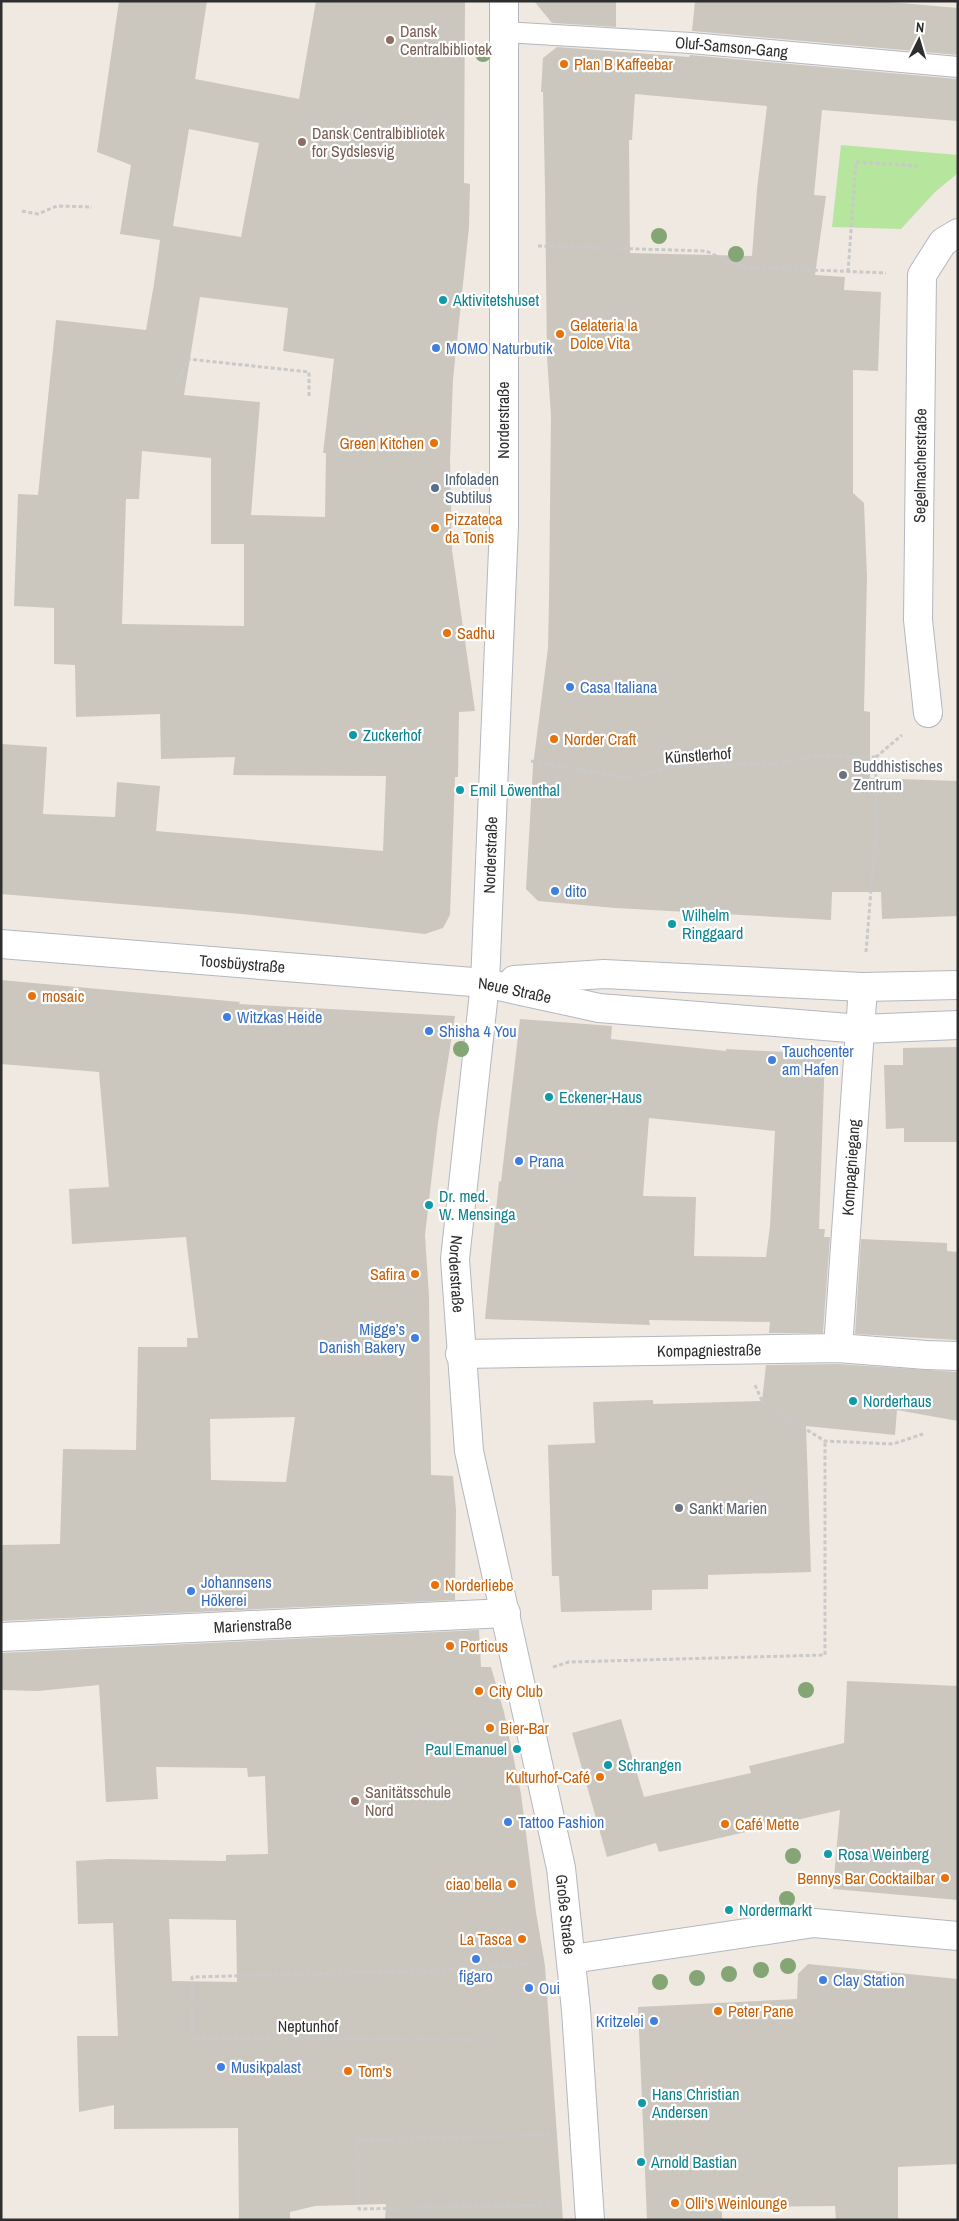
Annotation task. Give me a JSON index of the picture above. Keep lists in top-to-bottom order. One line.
{"streets":{"street":["Norderstraße","Segelmacherstraße","Toosbüystraße","Neue Straße","Kompagniegang","Kompagniestraße","Marienstraße","Große Straße"],"lane":["Oluf-Samson-Gang"],"path":["Künstlerhof","Neptunhof"]},"crossings":[["Oluf-Samson-Gang","Norderstraße"],["Norderstraße","Künstlerhof"],["Norderstraße","Toosbüystraße"],["Norderstraße","Neue Straße"],["Norderstraße","Kompagniestraße"],["Norderstraße","Marienstraße"],["Norderstraße","Große Straße"],["Künstlerhof","Neue Straße"],["Künstlerhof","Kompagniegang"],["Toosbüystraße","Neue Straße"],["Neue Straße","Kompagniegang"],["Kompagniegang","Kompagniestraße"],["Marienstraße","Große Straße"],["Große Straße","Neptunhof"]],"places":["Dansk Centralbibliotek","Plan B Kaffeebar","Dansk Centralbibliotek for Sydslesvig","Aktivitetshuset","Gelateria la Dolce Vita","MOMO Naturbutik","Green Kitchen","Infoladen Subtilus","Pizzateca da Tonis","Sadhu","Casa Italiana","Zuckerhof","Norder Craft","Buddhistisches Zentrum","Emil Löwenthal","dito","Wilhelm Ringgaard","mosaic","Witzkas Heide","Shisha 4 You","Tauchcenter am Hafen","Eckener-Haus","Prana","Dr. med. W. Mensinga","Safira","Migge’s Danish Bakery","Norderhaus","Sankt Marien","Norderliebe","Johannsens Hökerei","Porticus","City Club","Bier-Bar","Paul Emanuel","Schrangen","Kulturhof-Café","Sanitätsschule Nord","Tattoo Fashion","Café Mette","Rosa Weinberg","Bennys Bar Cocktailbar","ciao bella","Nordermarkt","La Tasca","figaro","Clay Station","Oui","Peter Pane","Kritzelei","Musikpalast","Tom's","Hans Christian Andersen","Arnold Bastian","Olli's Weinlounge"],"north":"top"}
